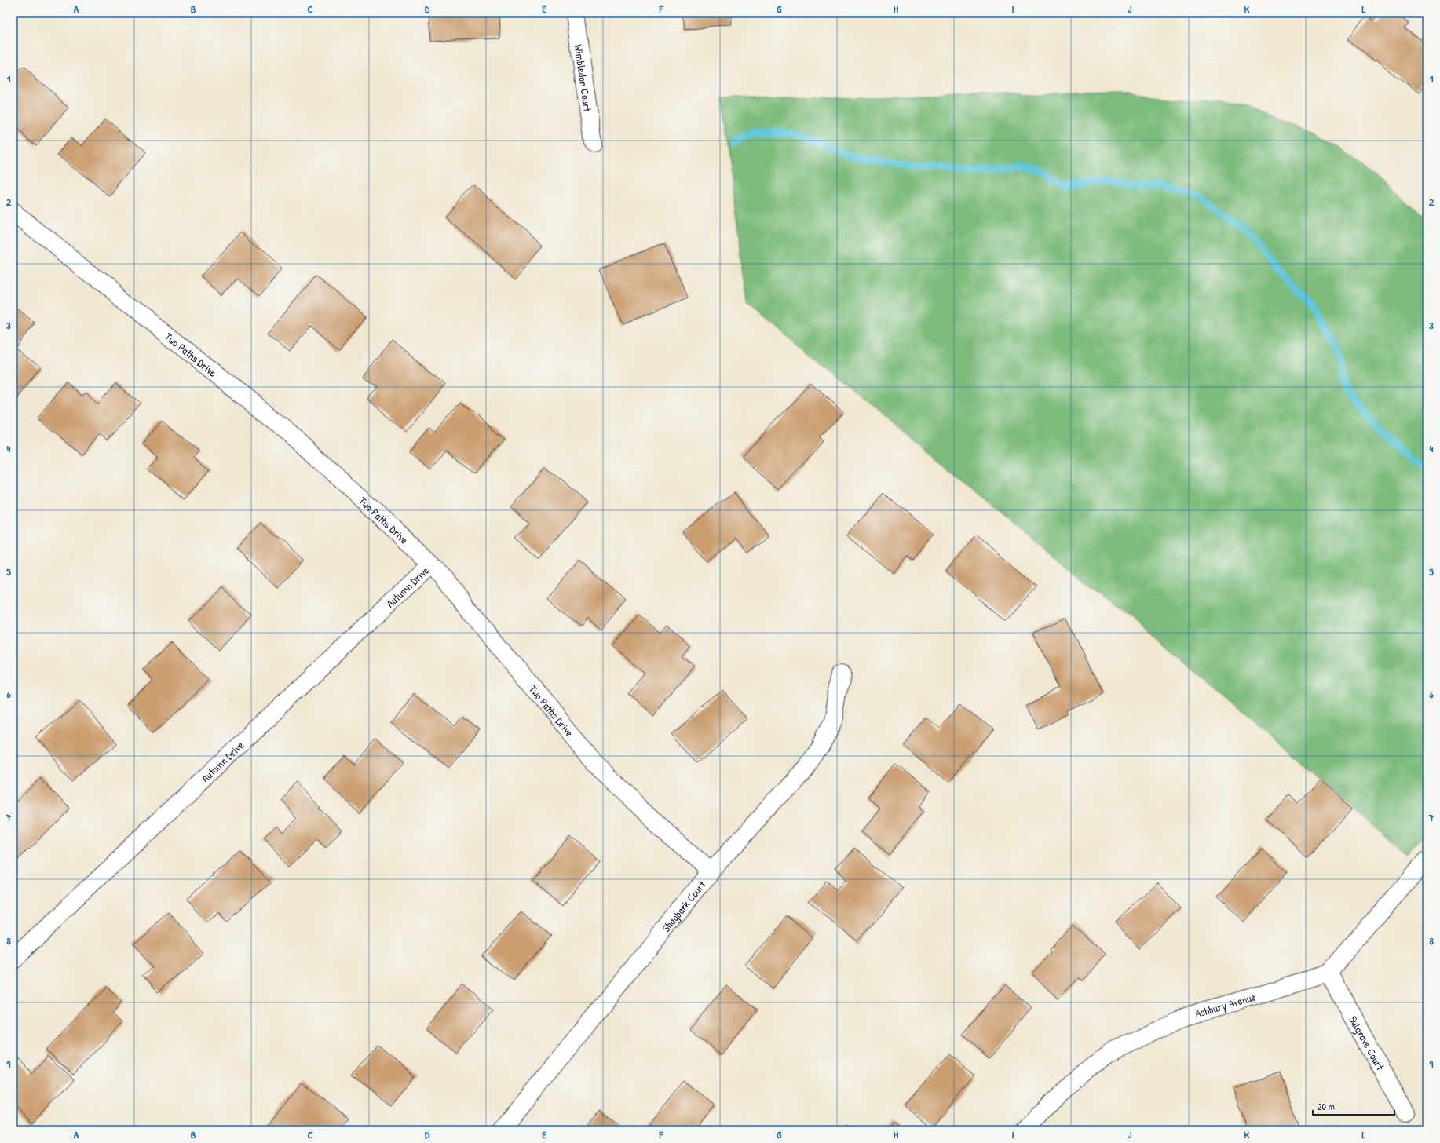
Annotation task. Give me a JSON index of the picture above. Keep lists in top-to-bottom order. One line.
{"streets":{"street":["Wimbledon Court","Two Paths Drive","Autumn Drive","Shagbark Court","Ashbury Avenue","Sulgrave Court"]},"crossings":[["Two Paths Drive","Autumn Drive"],["Two Paths Drive","Shagbark Court"],["Ashbury Avenue","Sulgrave Court"]],"scale_bar":"20 m","grid":{"columns":["A","B","C","D","E","F","G","H","I","J","K","L"],"rows":["1","2","3","4","5","6","7","8","9"]}}
